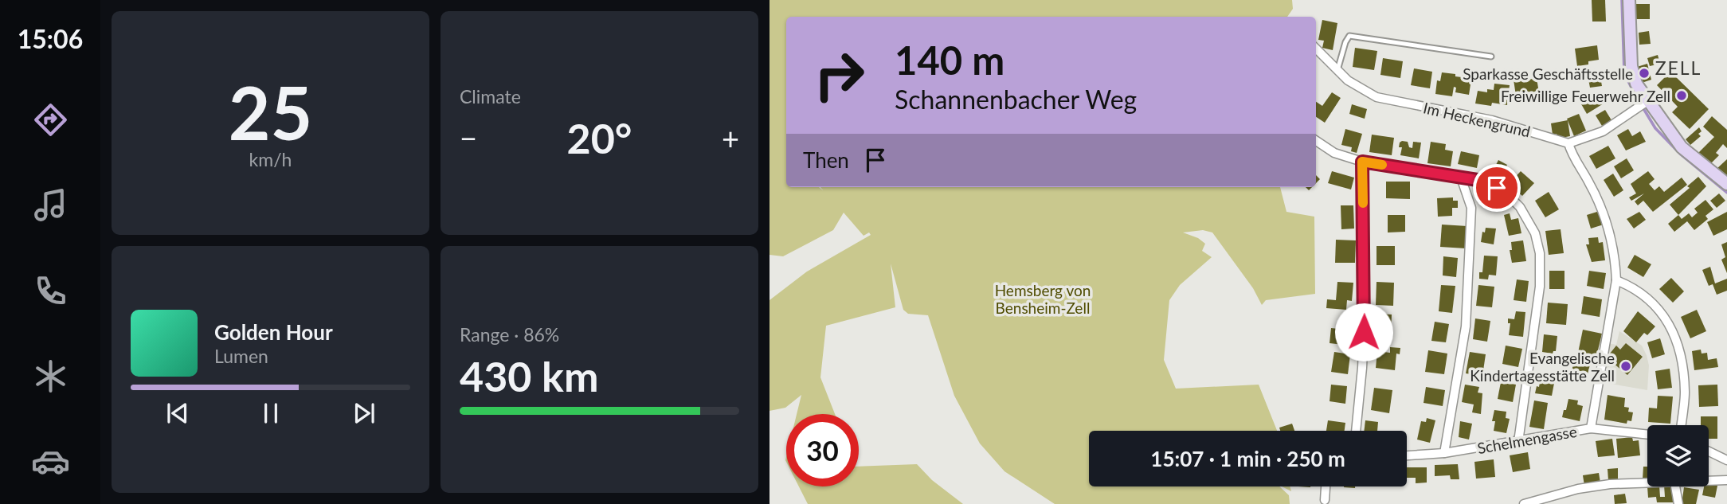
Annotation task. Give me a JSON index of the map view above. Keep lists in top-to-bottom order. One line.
{"streets":{"street":["Im Heckengrund","Schelmengasse"]},"districts":["ZELL"],"parks":["Hemsberg von Bensheim-Zell"],"places":["Sparkasse Geschäftsstelle","Freiwillige Feuerwehr Zell","Evangelische Kindertagesstätte Zell"],"page":{"tabs":"15:06","tile":[["25","km/h"],"Climate",["Range · 86%","430 km"]],"turn":["140 m","Schannenbacher Weg"],"heat":["−","20°","+"],"then":"Then","song":["Golden Hour","Lumen"],"limit":"30","trip":"15:07 · 1 min · 250 m"}}
